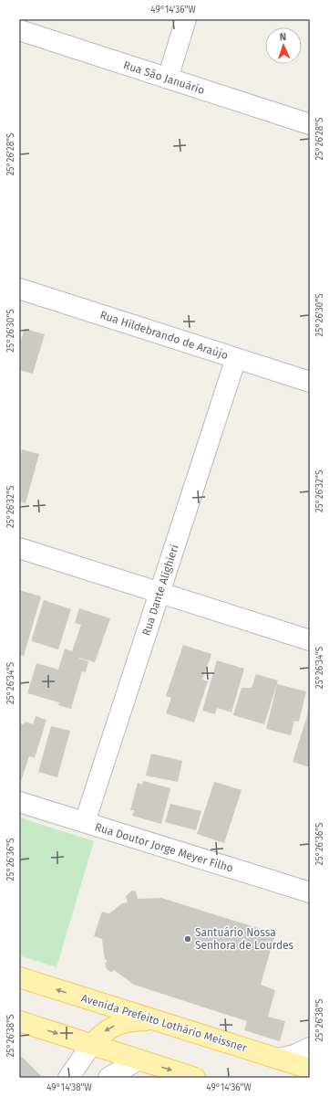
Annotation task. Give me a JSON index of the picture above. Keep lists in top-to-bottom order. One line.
{"streets":{"main road":["Avenida Prefeito Lothário Meissner"],"street":["Rua São Januário","Rua Hildebrando de Araújo","Rua Dante Alighieri","Rua Doutor Jorge Meyer Filho"]},"crossings":[["Rua Hildebrando de Araújo","Rua Dante Alighieri"],["Rua Dante Alighieri","Rua Doutor Jorge Meyer Filho"]],"places":["Santuário Nossa Senhora de Lourdes"],"north":"top","coordinates":["49°14'36\"W","25°26'28\"S","25°26'30\"S","25°26'32\"S","25°26'34\"S","25°26'36\"S","25°26'38\"S","49°14'38\"W"]}
